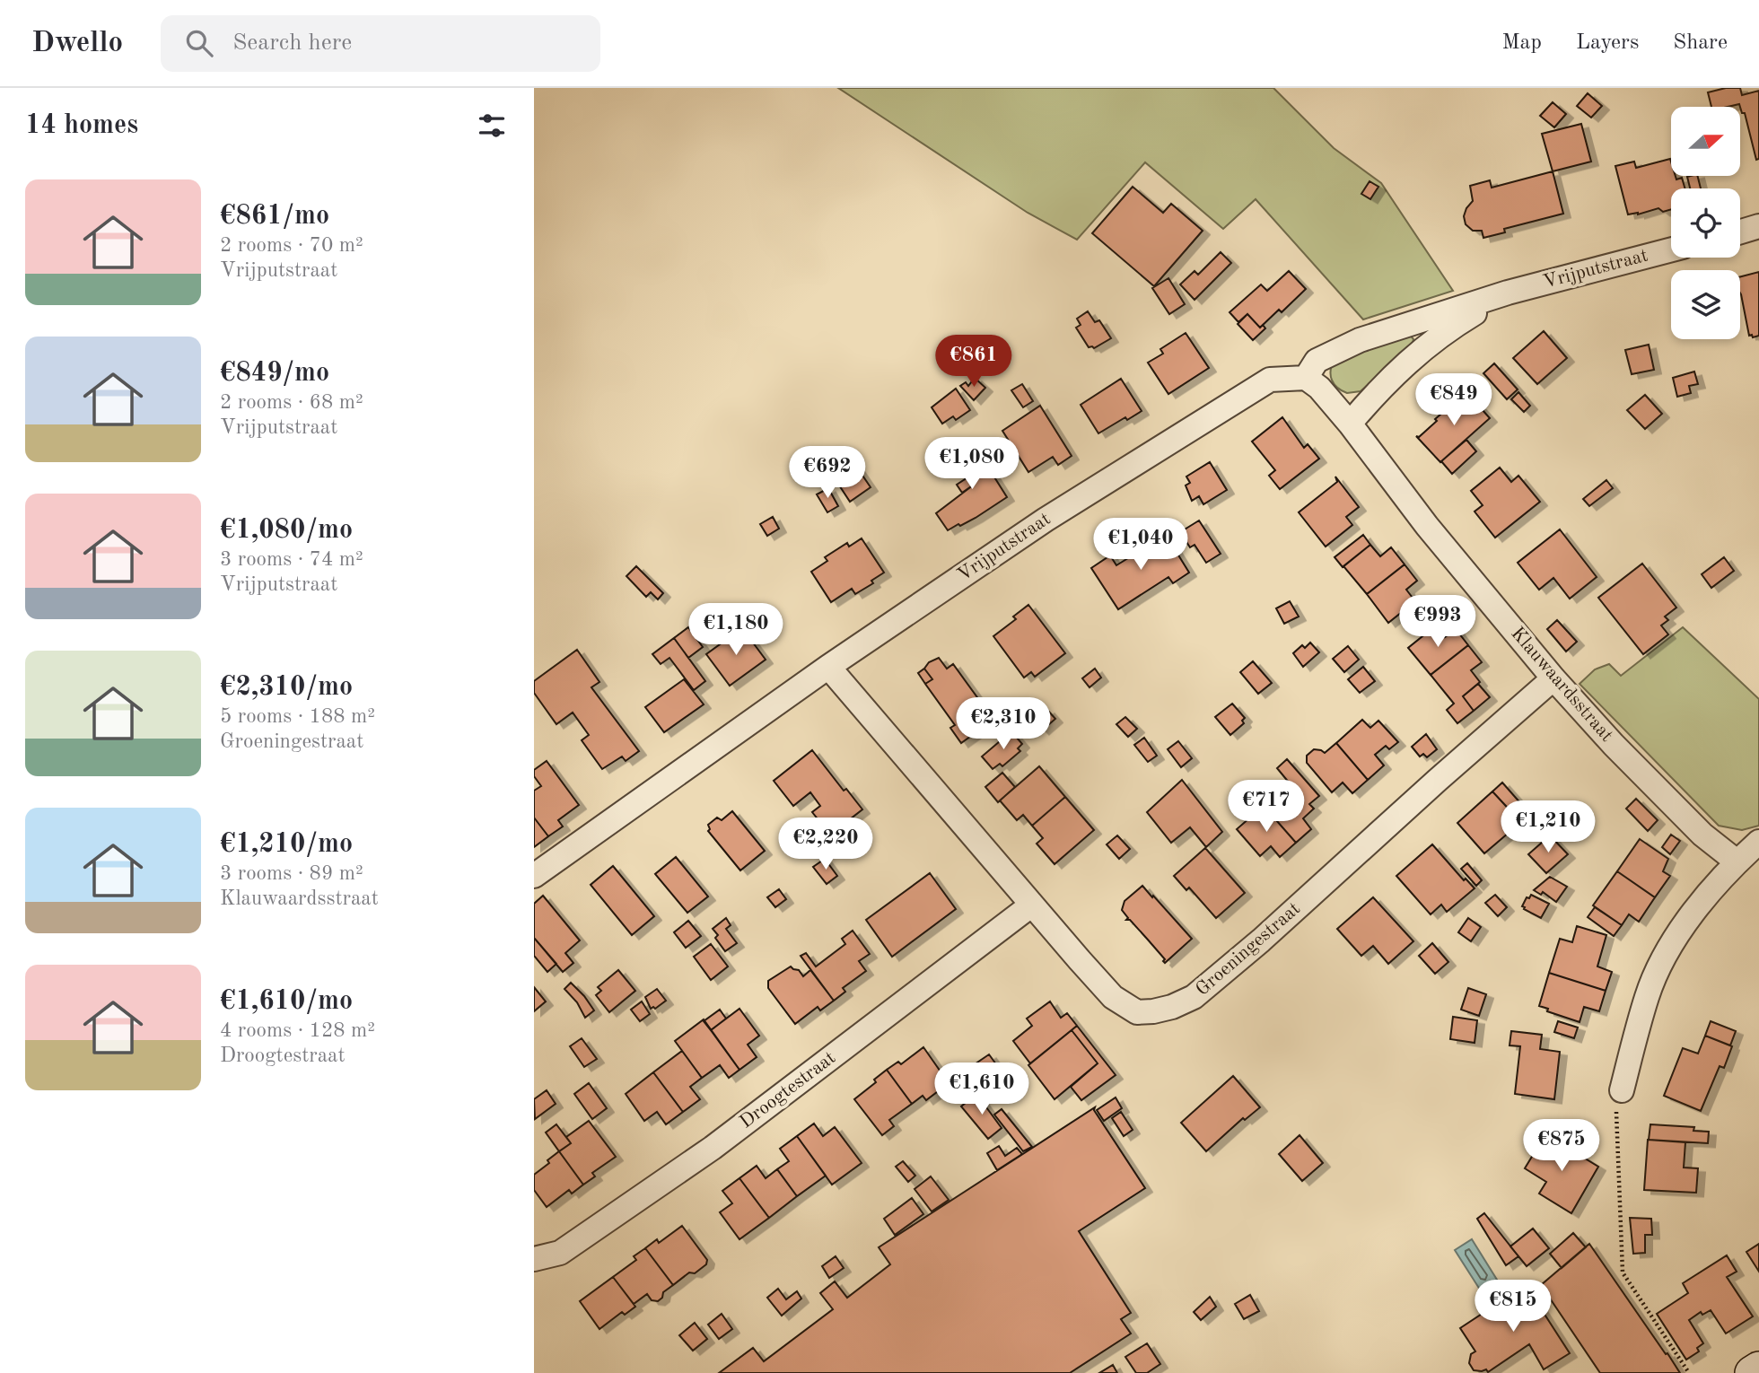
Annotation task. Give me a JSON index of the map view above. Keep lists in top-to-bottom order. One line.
{"streets":{"street":["Vrijputstraat","Klauwaardsstraat","Groeningestraat","Droogtestraat"]},"crossings":[["Vrijputstraat","Klauwaardsstraat"],["Vrijputstraat","Groeningestraat"],["Klauwaardsstraat","Groeningestraat"],["Groeningestraat","Droogtestraat"]],"north":"right","page":{"header":"Dwello","search":"Search here","nav":["Map","Layers","Share"],"heading":"14 homes","list":[{"name":"€861/mo","note":"2 rooms · 70 m² · Vrijputstraat"},{"name":"€849/mo","note":"2 rooms · 68 m² · Vrijputstraat"},{"name":"€1,080/mo","note":"3 rooms · 74 m² · Vrijputstraat"},{"name":"€2,310/mo","note":"5 rooms · 188 m² · Groeningestraat"},{"name":"€1,210/mo","note":"3 rooms · 89 m² · Klauwaardsstraat"},{"name":"€1,610/mo","note":"4 rooms · 128 m² · Droogtestraat"}],"price":["€861","€849","€1,080","€692","€1,040","€993","€1,180","€2,310","€717","€1,210","€2,220","€1,610","€875","€815"]}}
